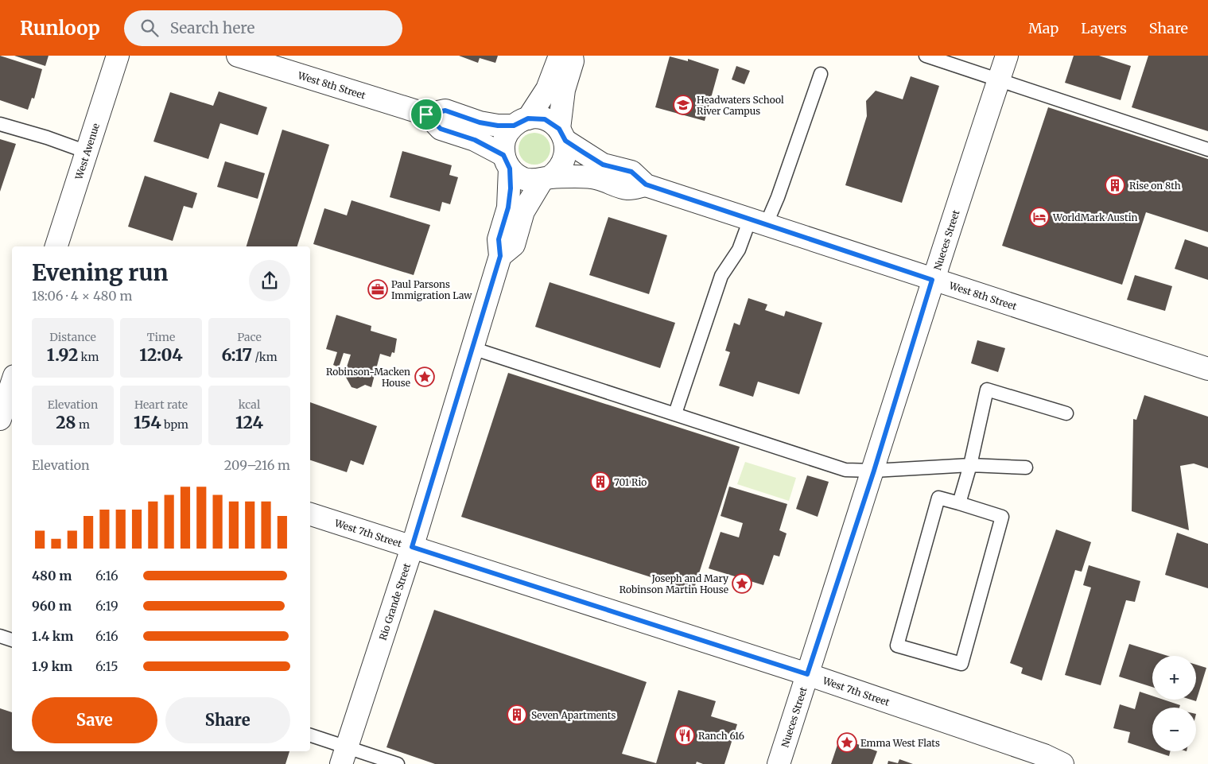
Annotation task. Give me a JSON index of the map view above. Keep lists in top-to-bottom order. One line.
{"streets":{"street":["West 8th Street","West Avenue","Nueces Street","West 7th Street","Rio Grande Street"]},"crossings":[["West 8th Street","Nueces Street"],["West 8th Street","Rio Grande Street"],["Nueces Street","West 7th Street"],["West 7th Street","Rio Grande Street"]],"places":{"school or university":["Headwaters School River Campus"],"building":["Rise on 8th","701 Rio","Seven Apartments"],"hotel":["WorldMark Austin"],"office":["Paul Parsons Immigration Law"],"place":["Robinson-Macken House","Joseph and Mary Robinson Martin House","Emma West Flats"],"restaurant":["Ranch 616"]},"page":{"header":"Runloop","search":"Search here","nav":["Map","Layers","Share"],"heading":["Evening run","18:06 · 4 × 480 m"],"stats":[["Distance","1.92 km"],["Time","12:04"],["Pace","6:17 /km"],["Elevation","28 m"],["Heart rate","154 bpm"],["kcal","124"]],"chart":["Elevation","209–216 m"],"list":[{"name":"480 m","note":"6:16"},{"name":"960 m","note":"6:19"},{"name":"1.4 km","note":"6:16"},{"name":"1.9 km","note":"6:15"}],"map_buttons":["+","−"],"buttons":["Save","Share"]}}
